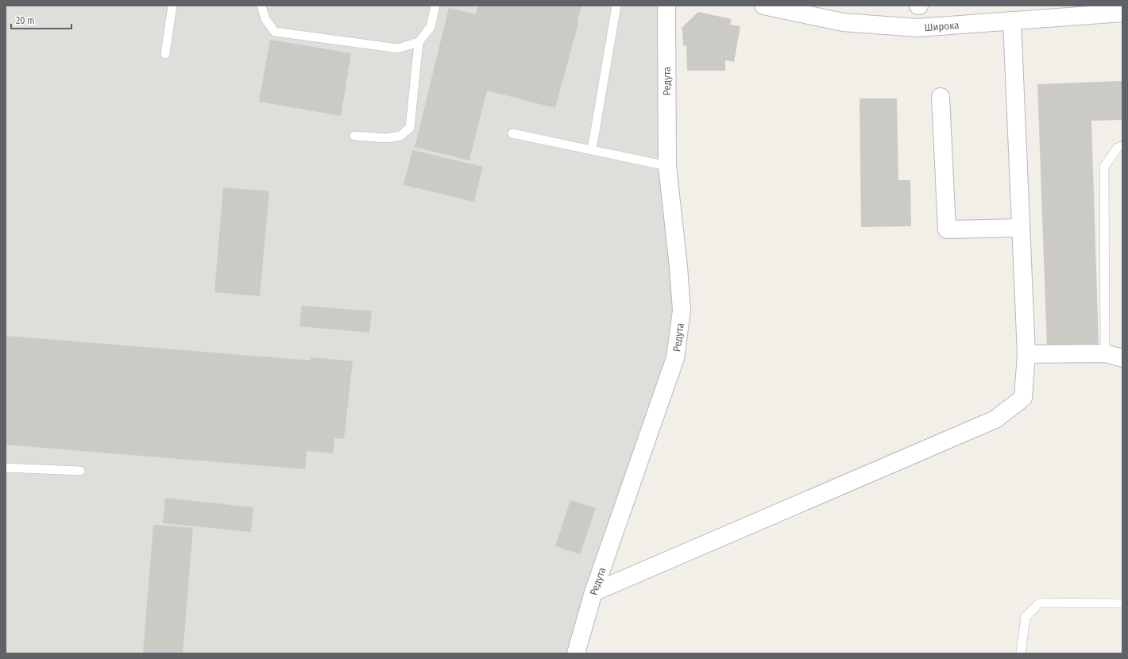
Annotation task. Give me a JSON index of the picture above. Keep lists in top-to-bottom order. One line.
{"streets":{"street":["Широка","Редута"]},"scale_bar":"20 m"}
